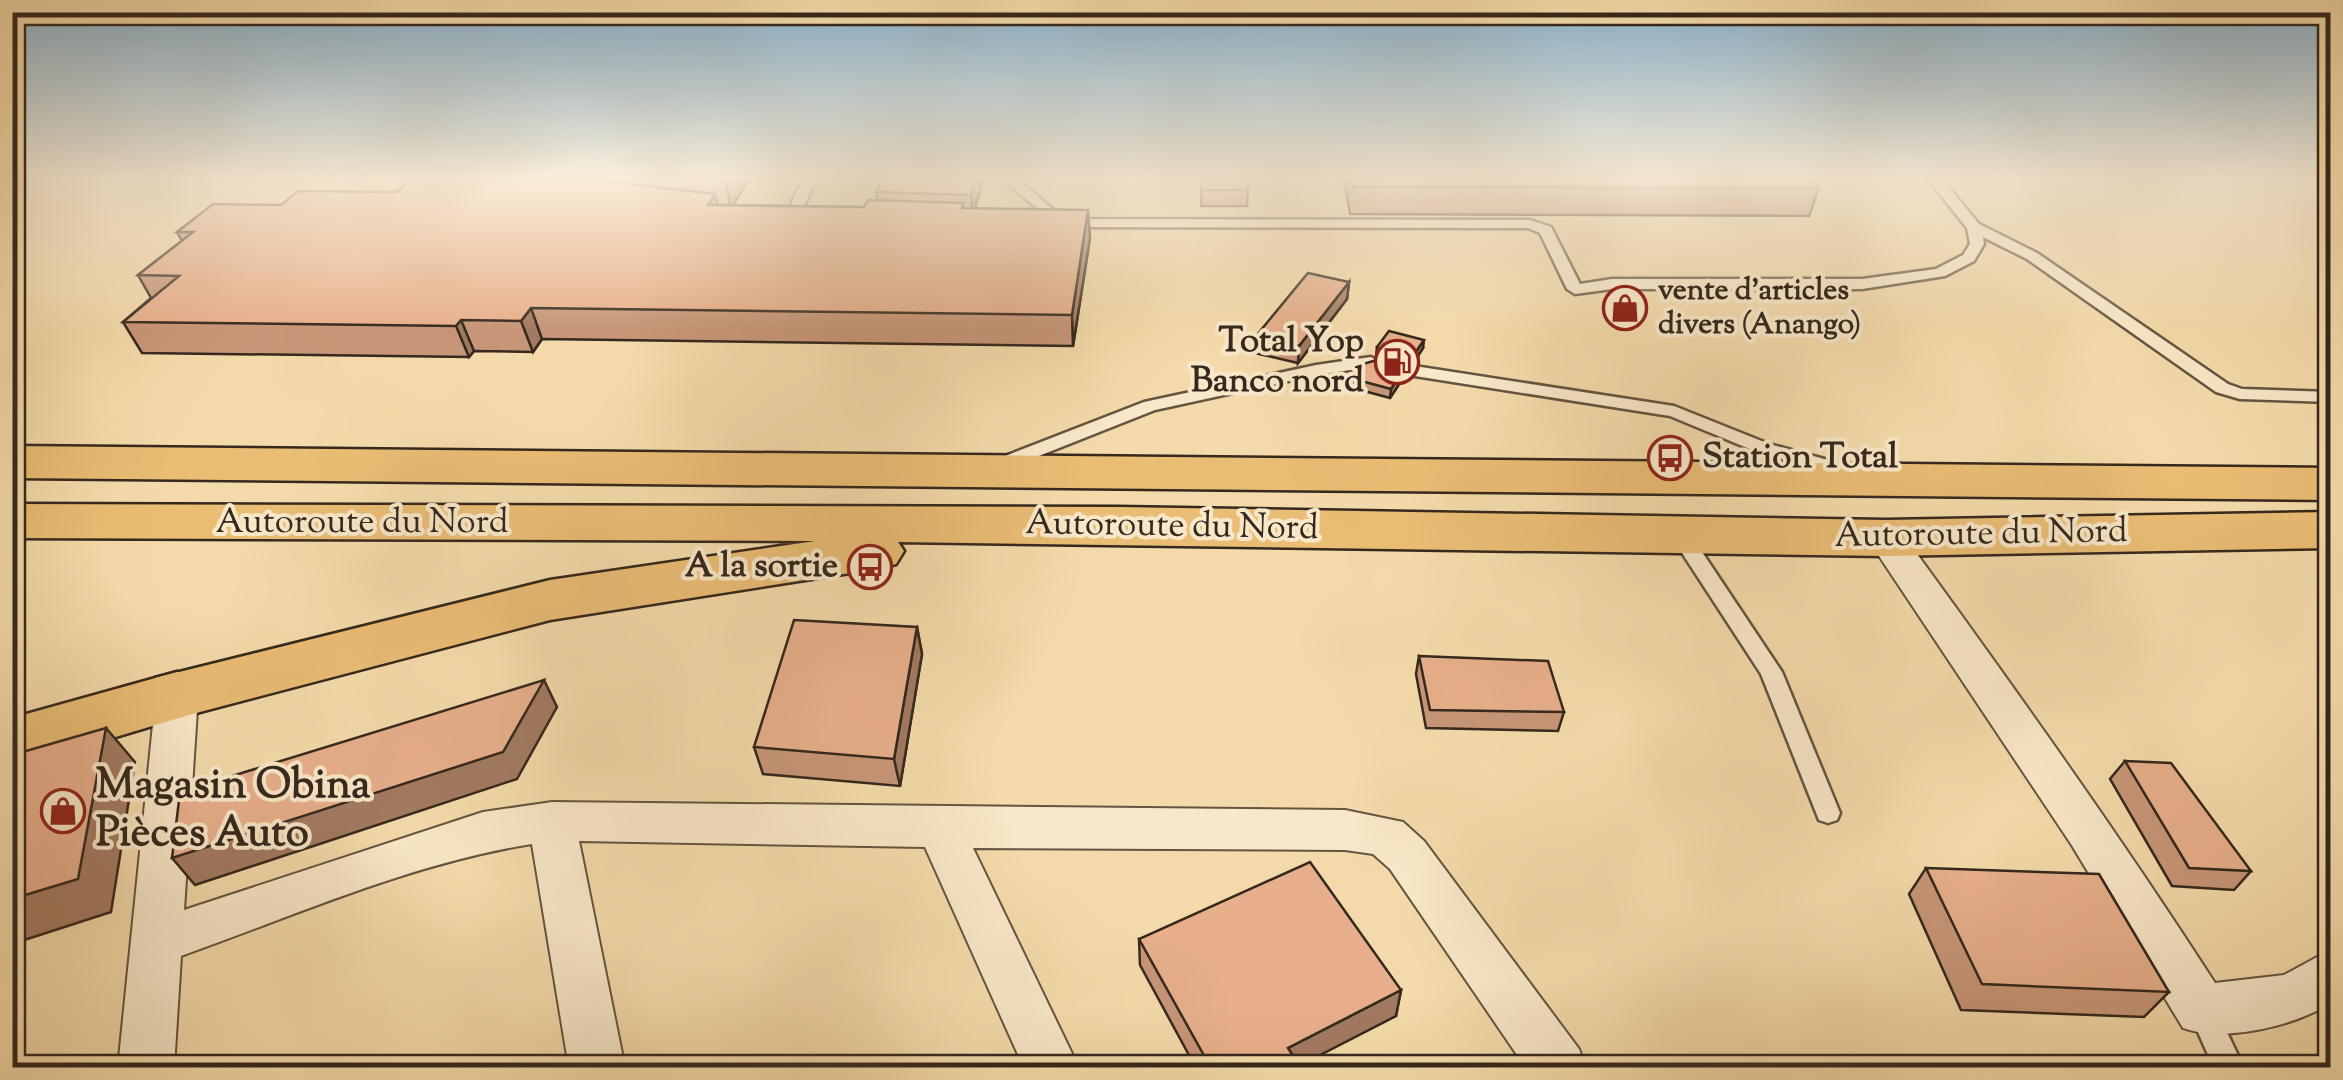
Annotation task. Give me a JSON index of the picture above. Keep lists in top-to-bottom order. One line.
{"streets":{"main road":["Autoroute du Nord"]},"places":{"shop":["vente d'articles divers (Anango)","Magasin Obina Pièces Auto"],"fuel station":["Total Yop Banco nord"],"bus stop":["Station Total","A la sortie"]}}
